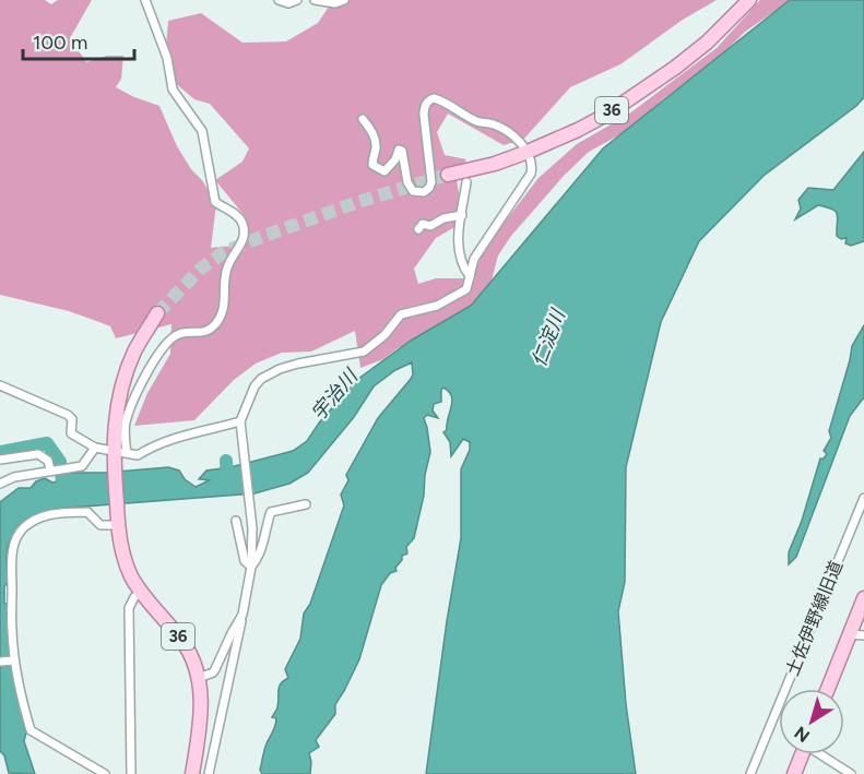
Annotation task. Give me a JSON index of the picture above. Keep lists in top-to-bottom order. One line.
{"streets":{"main road":["36"],"street":["土佐伊野線旧道"]},"water":["仁淀川","宇治川"],"scale_bar":"100 m","north":"bottom left"}
